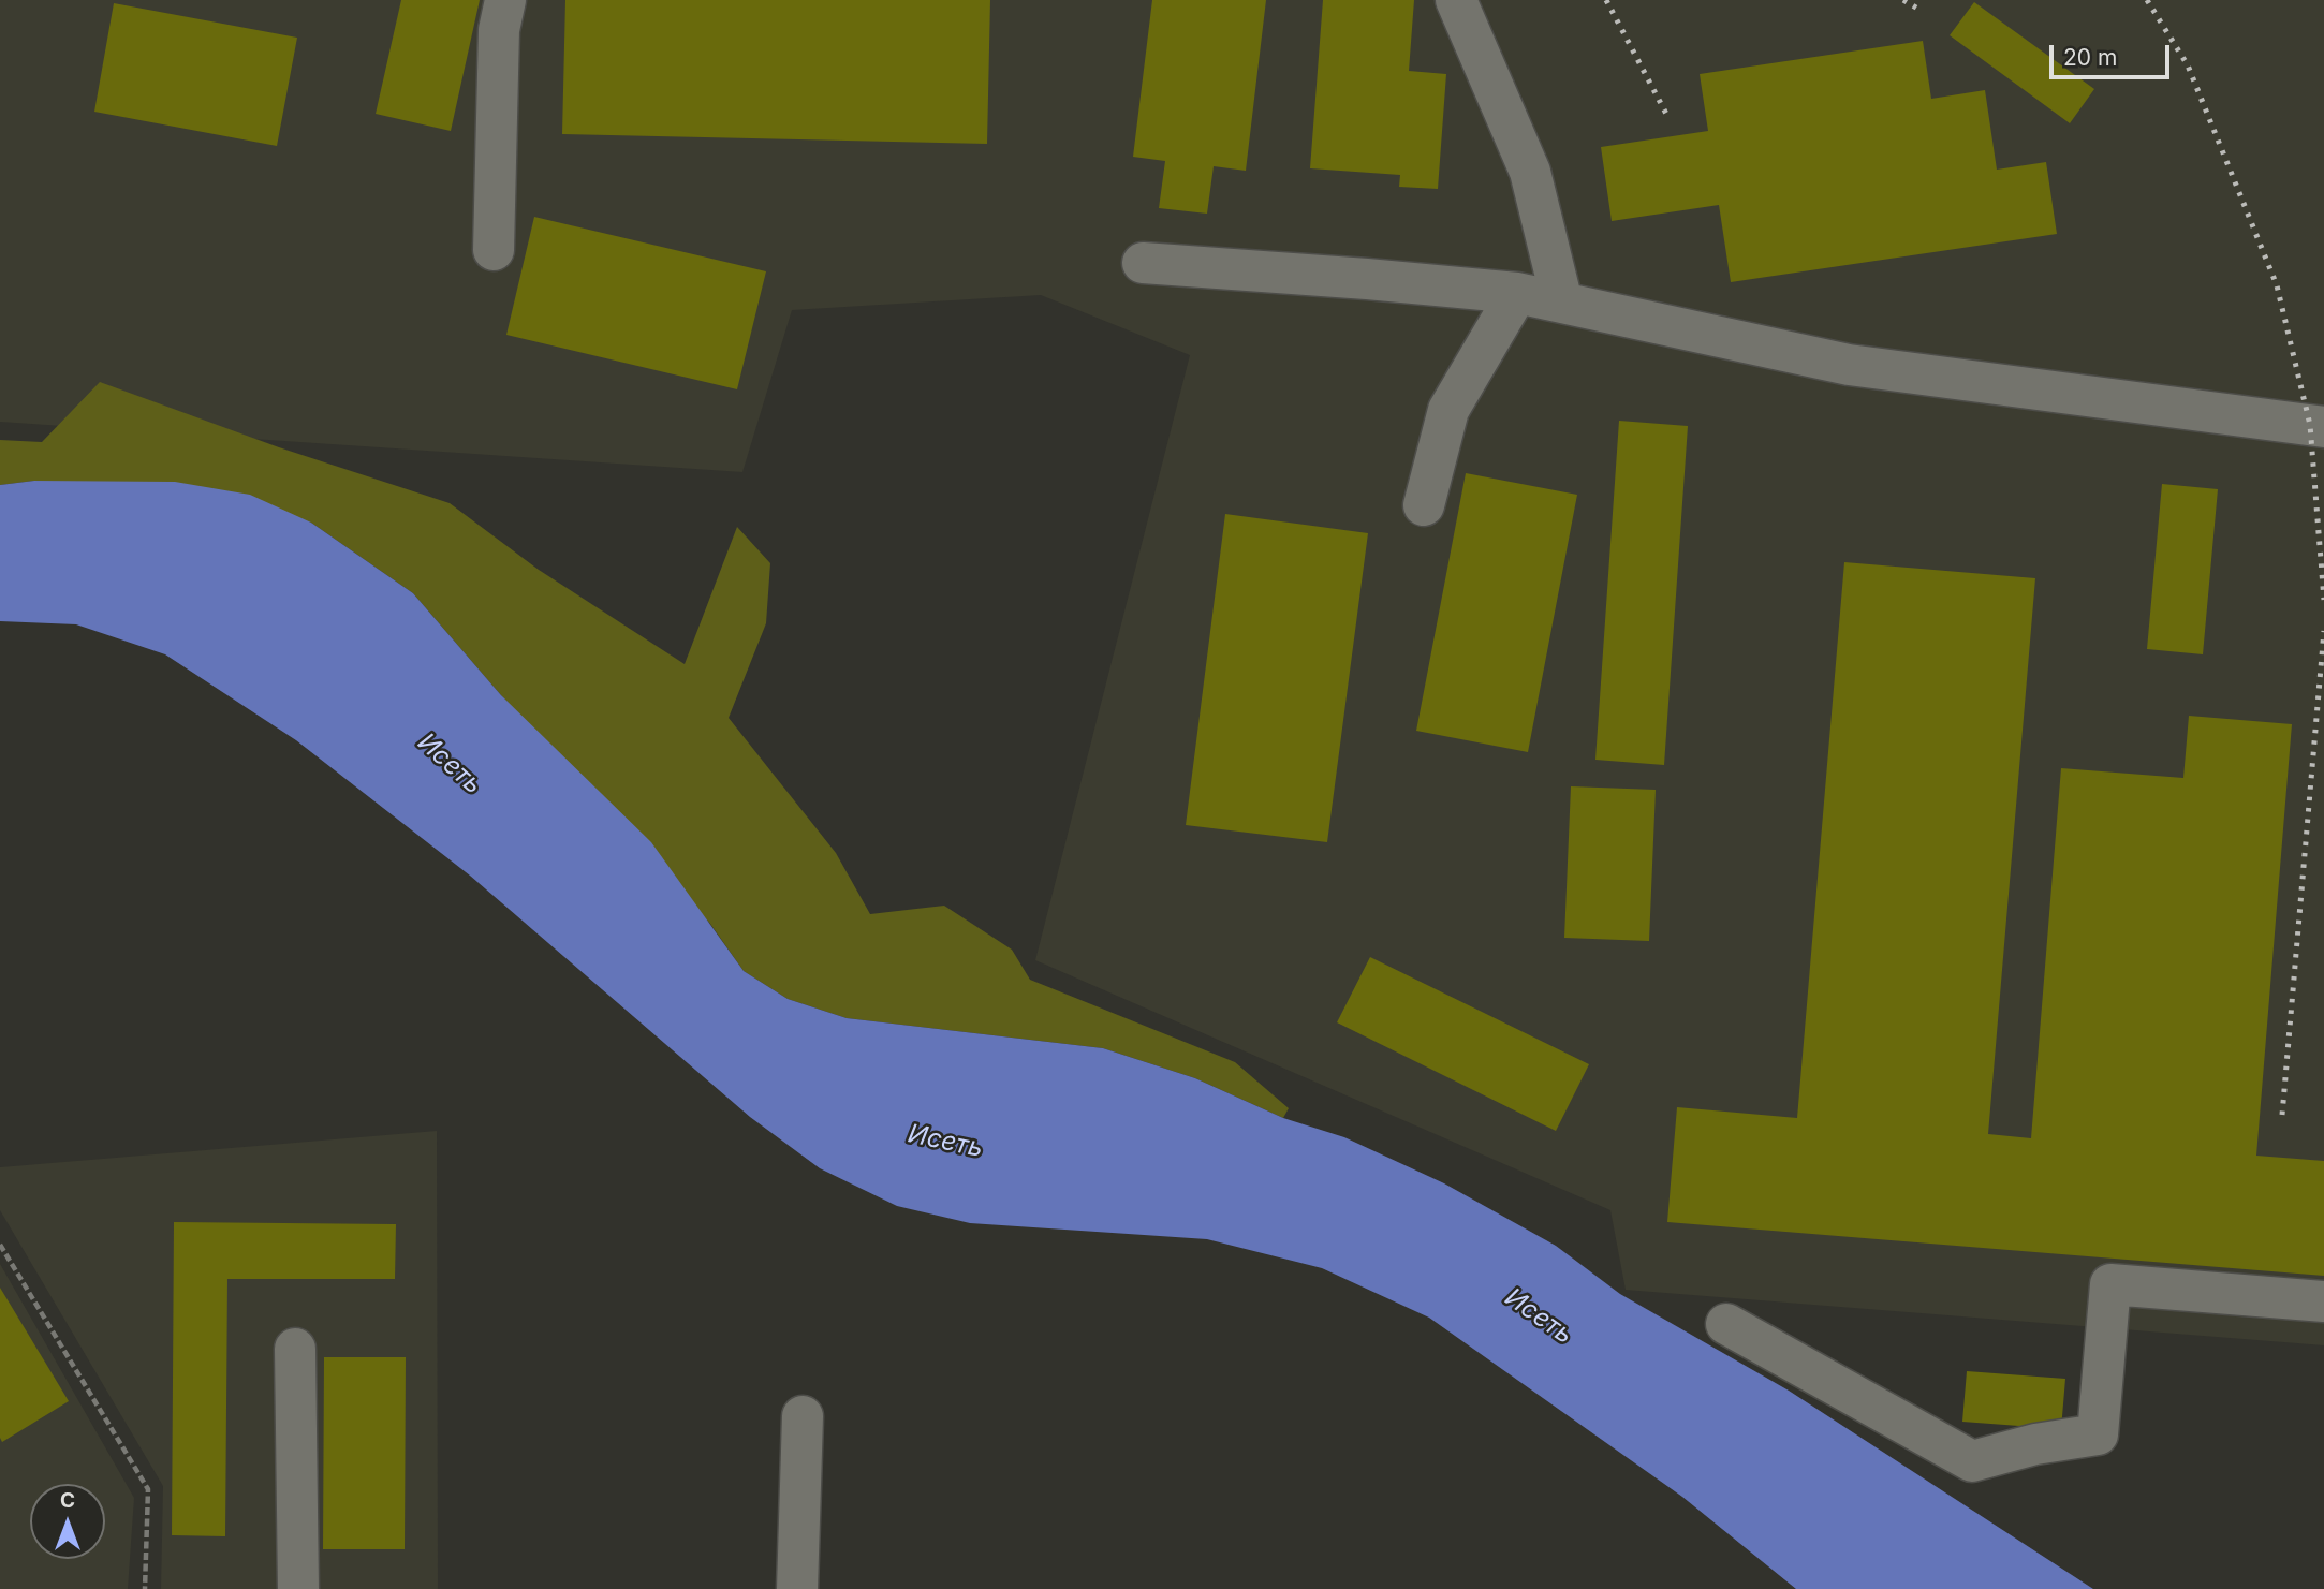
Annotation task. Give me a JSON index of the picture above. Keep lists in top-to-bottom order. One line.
{"water":["Исеть"],"scale_bar":"20 m","north":"top"}
